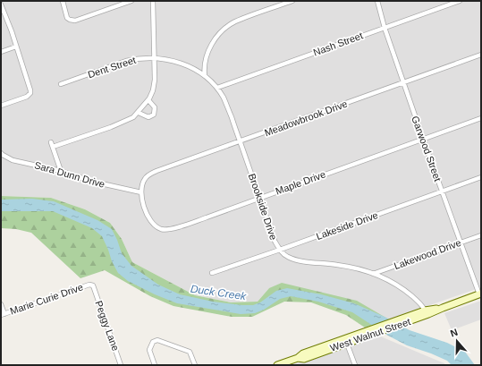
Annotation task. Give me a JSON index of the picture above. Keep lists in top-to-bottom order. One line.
{"streets":{"main road":["West Walnut Street"],"street":["Nash Street","Dent Street","Meadowbrook Drive","Garwood Street","Sara Dunn Drive","Maple Drive","Brookside Drive","Lakeside Drive","Lakewood Drive","Marie Curie Drive","Peggy Lane"]},"crossings":[["Nash Street","Garwood Street"],["Nash Street","Brookside Drive"],["Dent Street","Brookside Drive"],["Meadowbrook Drive","Garwood Street"],["Meadowbrook Drive","Sara Dunn Drive"],["Meadowbrook Drive","Maple Drive"],["Meadowbrook Drive","Brookside Drive"],["Garwood Street","Maple Drive"],["Garwood Street","Lakeside Drive"],["Garwood Street","Lakewood Drive"],["Garwood Street","West Walnut Street"],["Sara Dunn Drive","Maple Drive"],["Maple Drive","Brookside Drive"],["Brookside Drive","Lakeside Drive"],["Brookside Drive","Lakewood Drive"],["Brookside Drive","West Walnut Street"],["Marie Curie Drive","Peggy Lane"]],"water":["Duck Creek"],"north":"top"}
